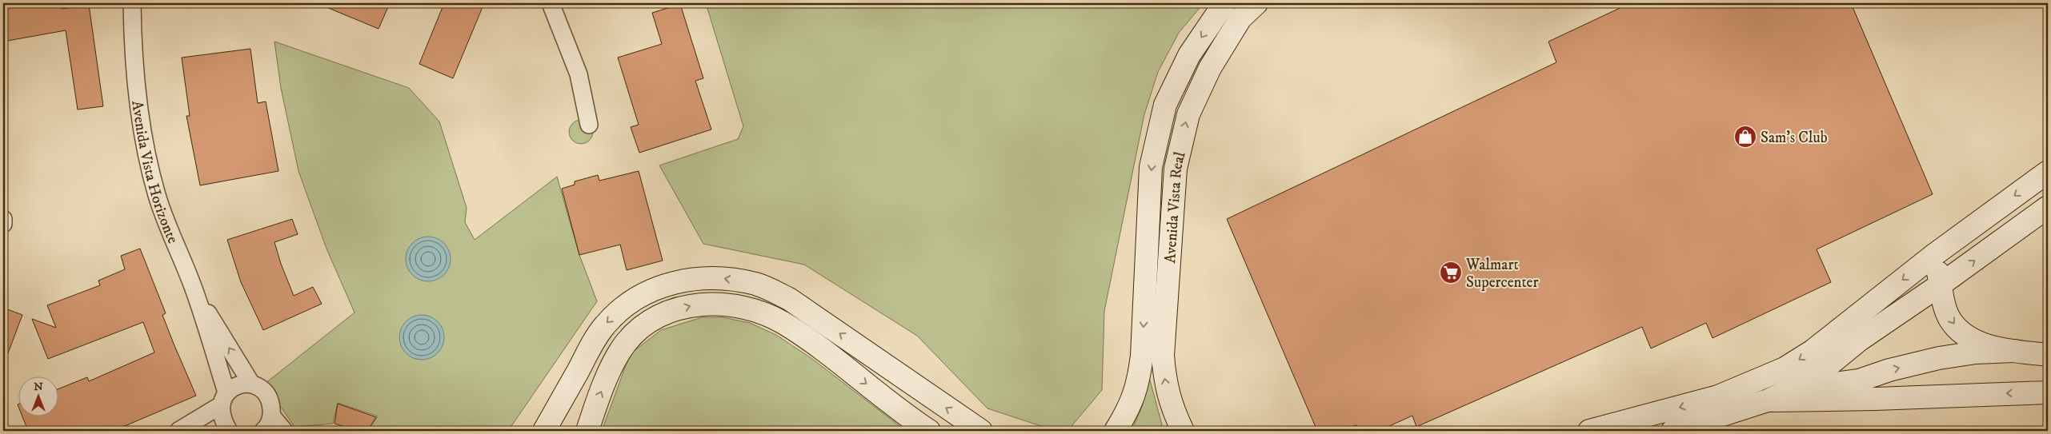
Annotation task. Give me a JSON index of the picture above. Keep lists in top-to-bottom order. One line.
{"streets":{"main road":["Avenida Vista Real"],"street":["Avenida Vista Horizonte"]},"places":{"shop":["Sam's Club"],"supermarket":["Walmart Supercenter"]},"north":"top"}
